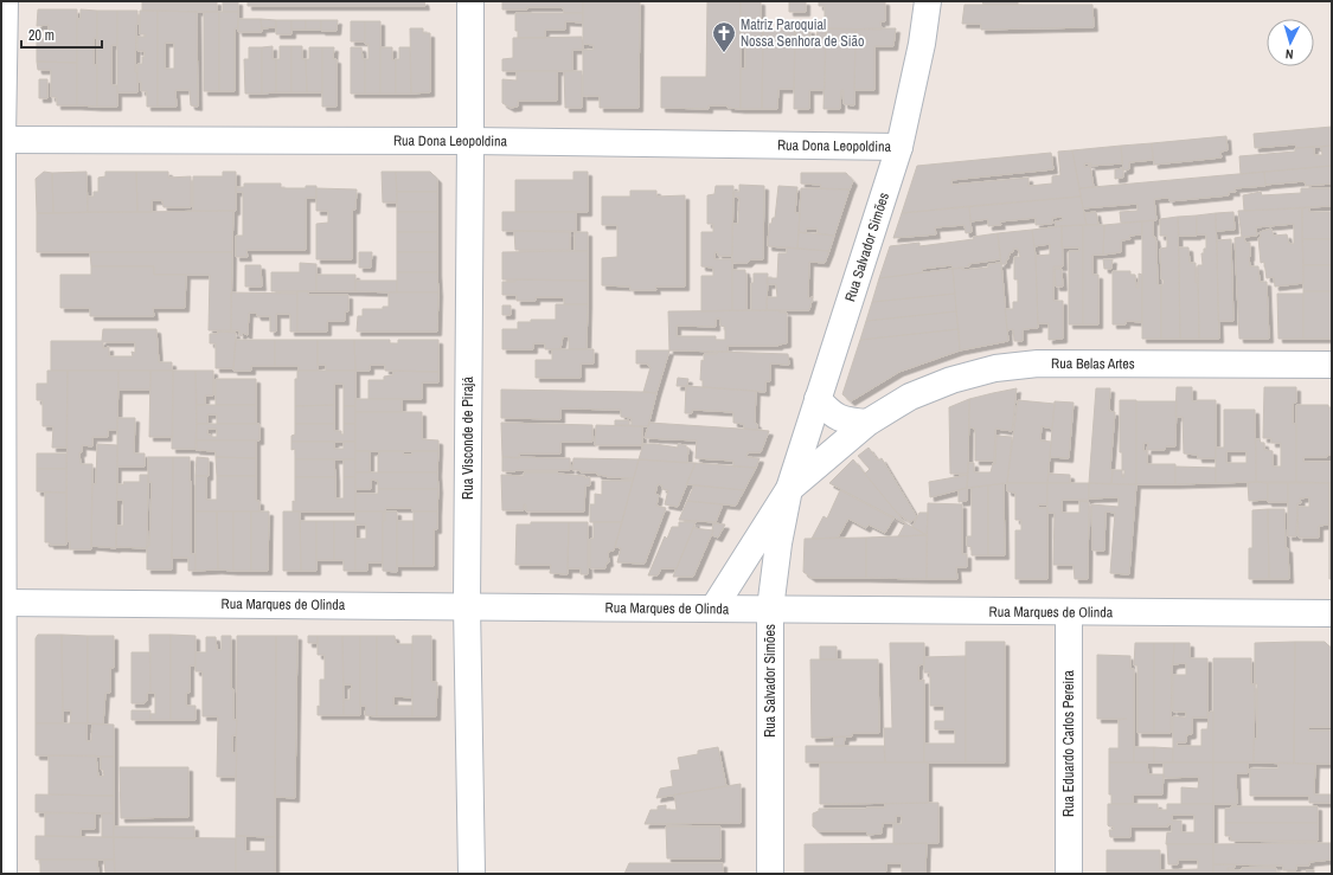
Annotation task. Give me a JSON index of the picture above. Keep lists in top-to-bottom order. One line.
{"streets":{"street":["Rua Dona Leopoldina","Rua Salvador Simões","Rua Belas Artes","Rua Visconde de Pirajá","Rua Marques de Olinda","Rua Eduardo Carlos Pereira"]},"crossings":[["Rua Dona Leopoldina","Rua Salvador Simões"],["Rua Dona Leopoldina","Rua Visconde de Pirajá"],["Rua Salvador Simões","Rua Belas Artes"],["Rua Salvador Simões","Rua Marques de Olinda"],["Rua Visconde de Pirajá","Rua Marques de Olinda"],["Rua Marques de Olinda","Rua Eduardo Carlos Pereira"]],"places":{"church":["Matriz Paroquial Nossa Senhora de Sião"]},"scale_bar":"20 m","north":"bottom"}
